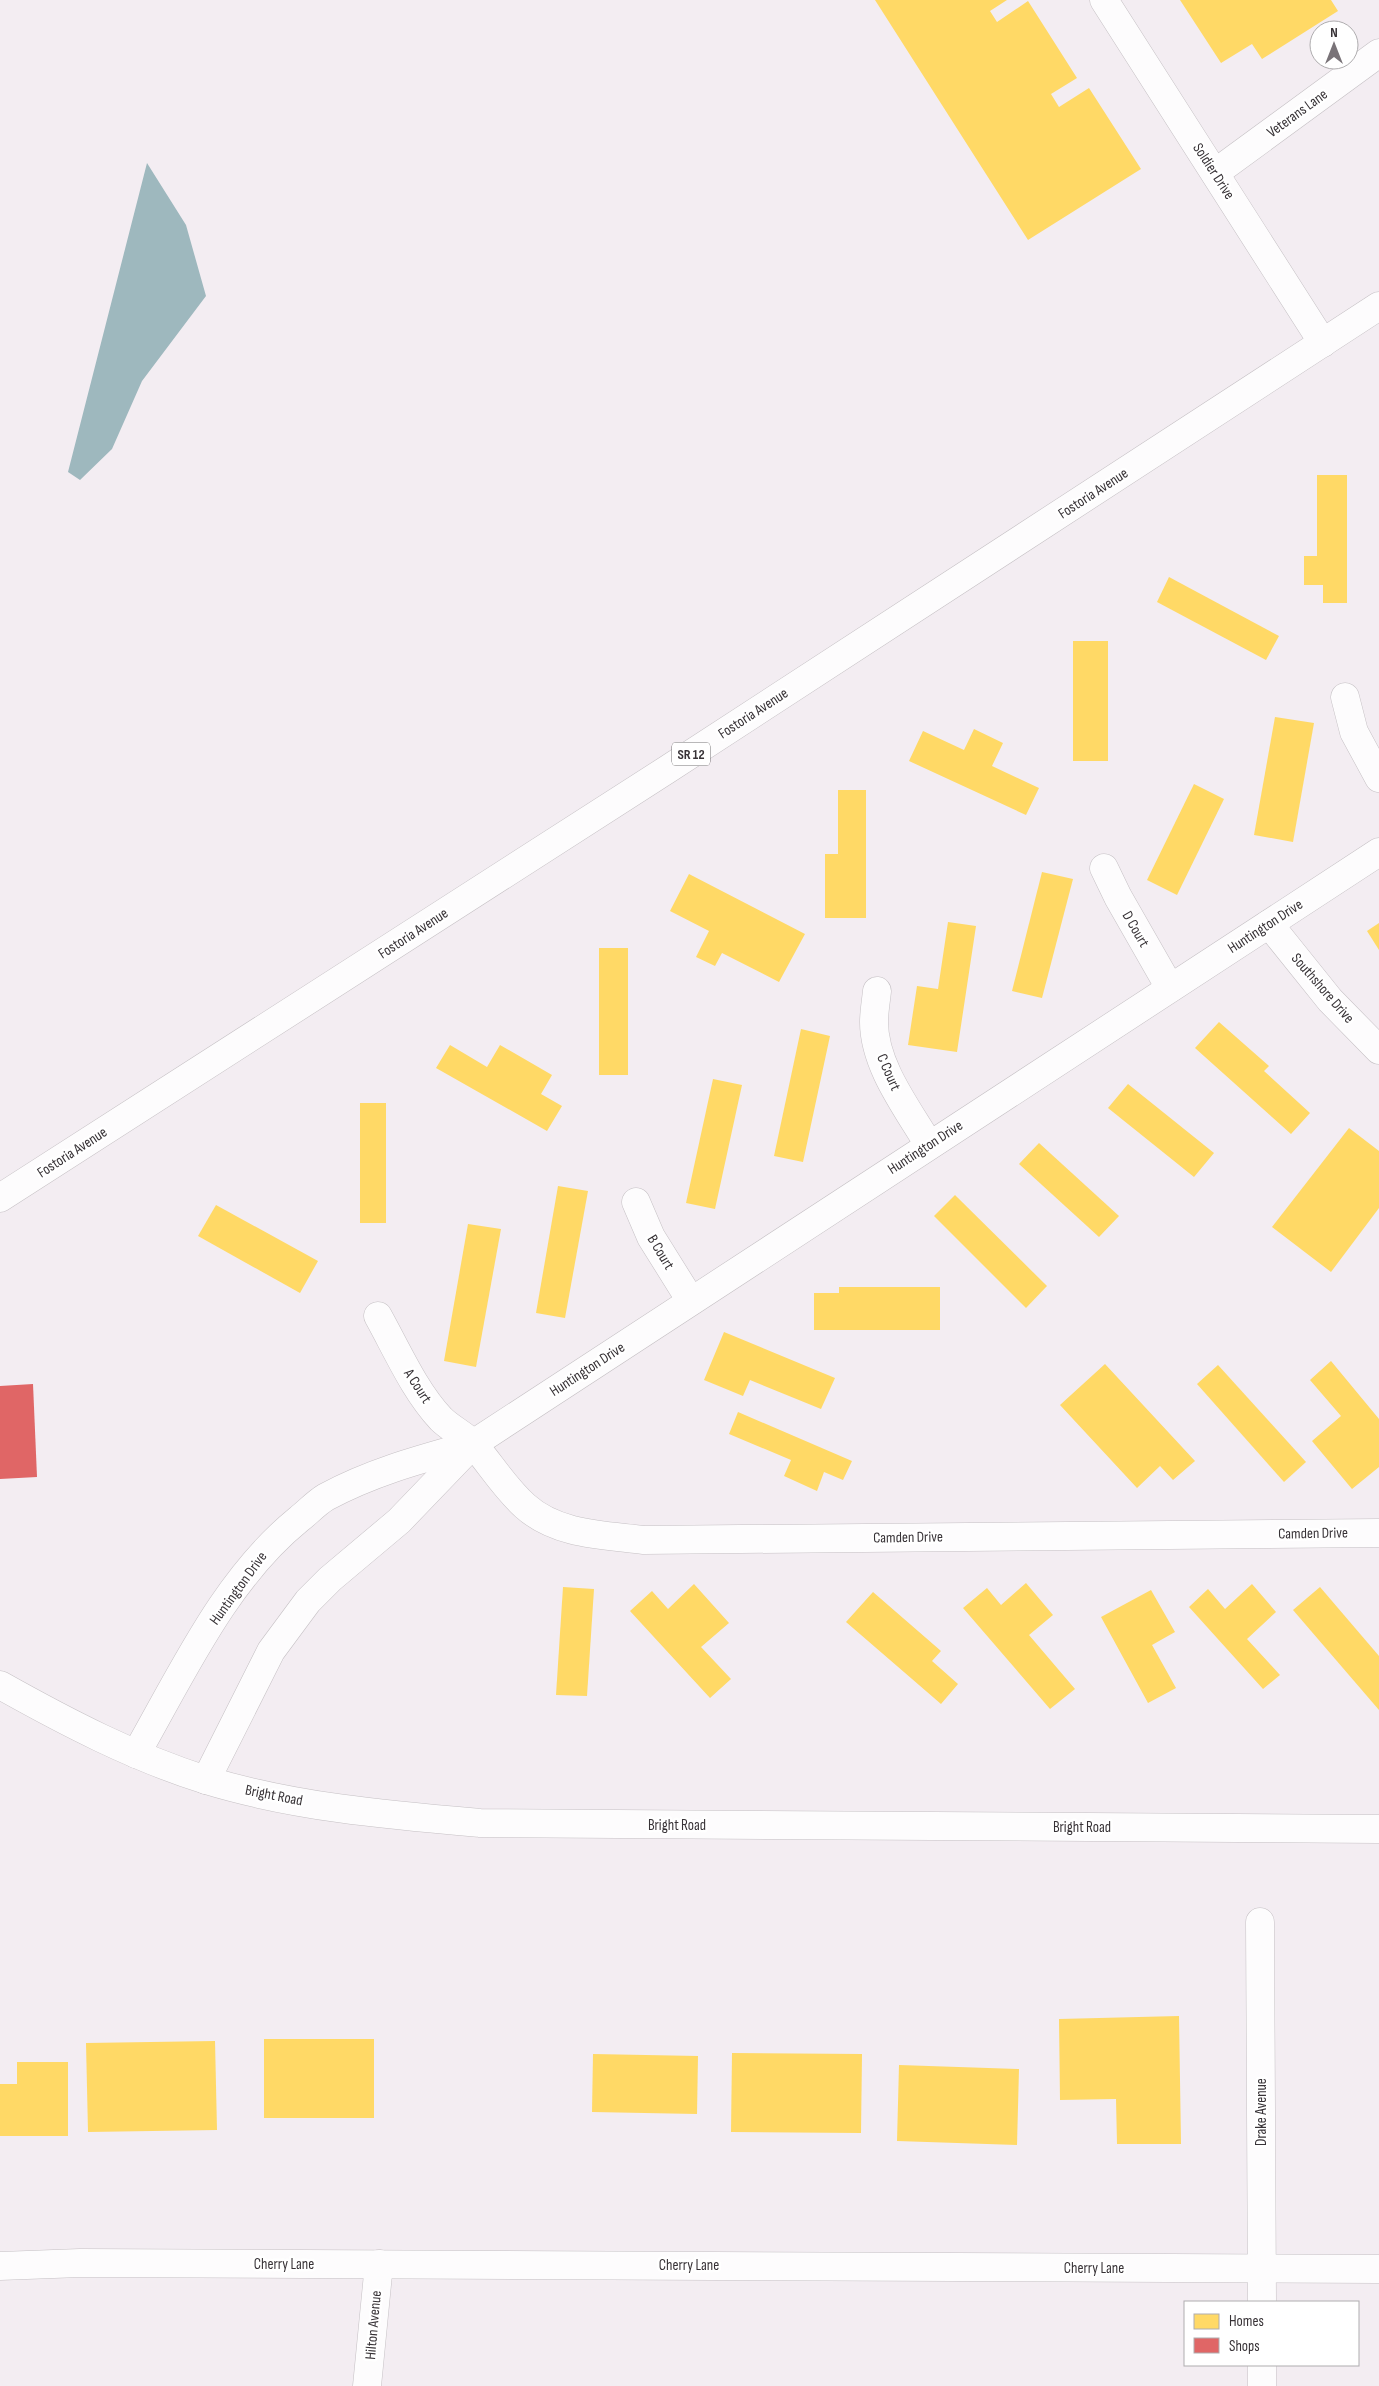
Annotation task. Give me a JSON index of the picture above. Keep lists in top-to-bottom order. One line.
{"streets":{"street":["Veterans Lane","Soldier Drive","Fostoria Avenue","SR 12","Huntington Drive","D Court","Southshore Drive","C Court","B Court","A Court","Camden Drive","Bright Road","Drake Avenue","Cherry Lane","Hilton Avenue"]},"crossings":[["Veterans Lane","Soldier Drive"],["Soldier Drive","Fostoria Avenue"],["Huntington Drive","D Court"],["Huntington Drive","Southshore Drive"],["Huntington Drive","C Court"],["Huntington Drive","B Court"],["Huntington Drive","A Court"],["Huntington Drive","Camden Drive"],["Huntington Drive","Bright Road"],["A Court","Camden Drive"],["Drake Avenue","Cherry Lane"],["Cherry Lane","Hilton Avenue"]],"legend":["Homes","Shops"],"north":"top"}
